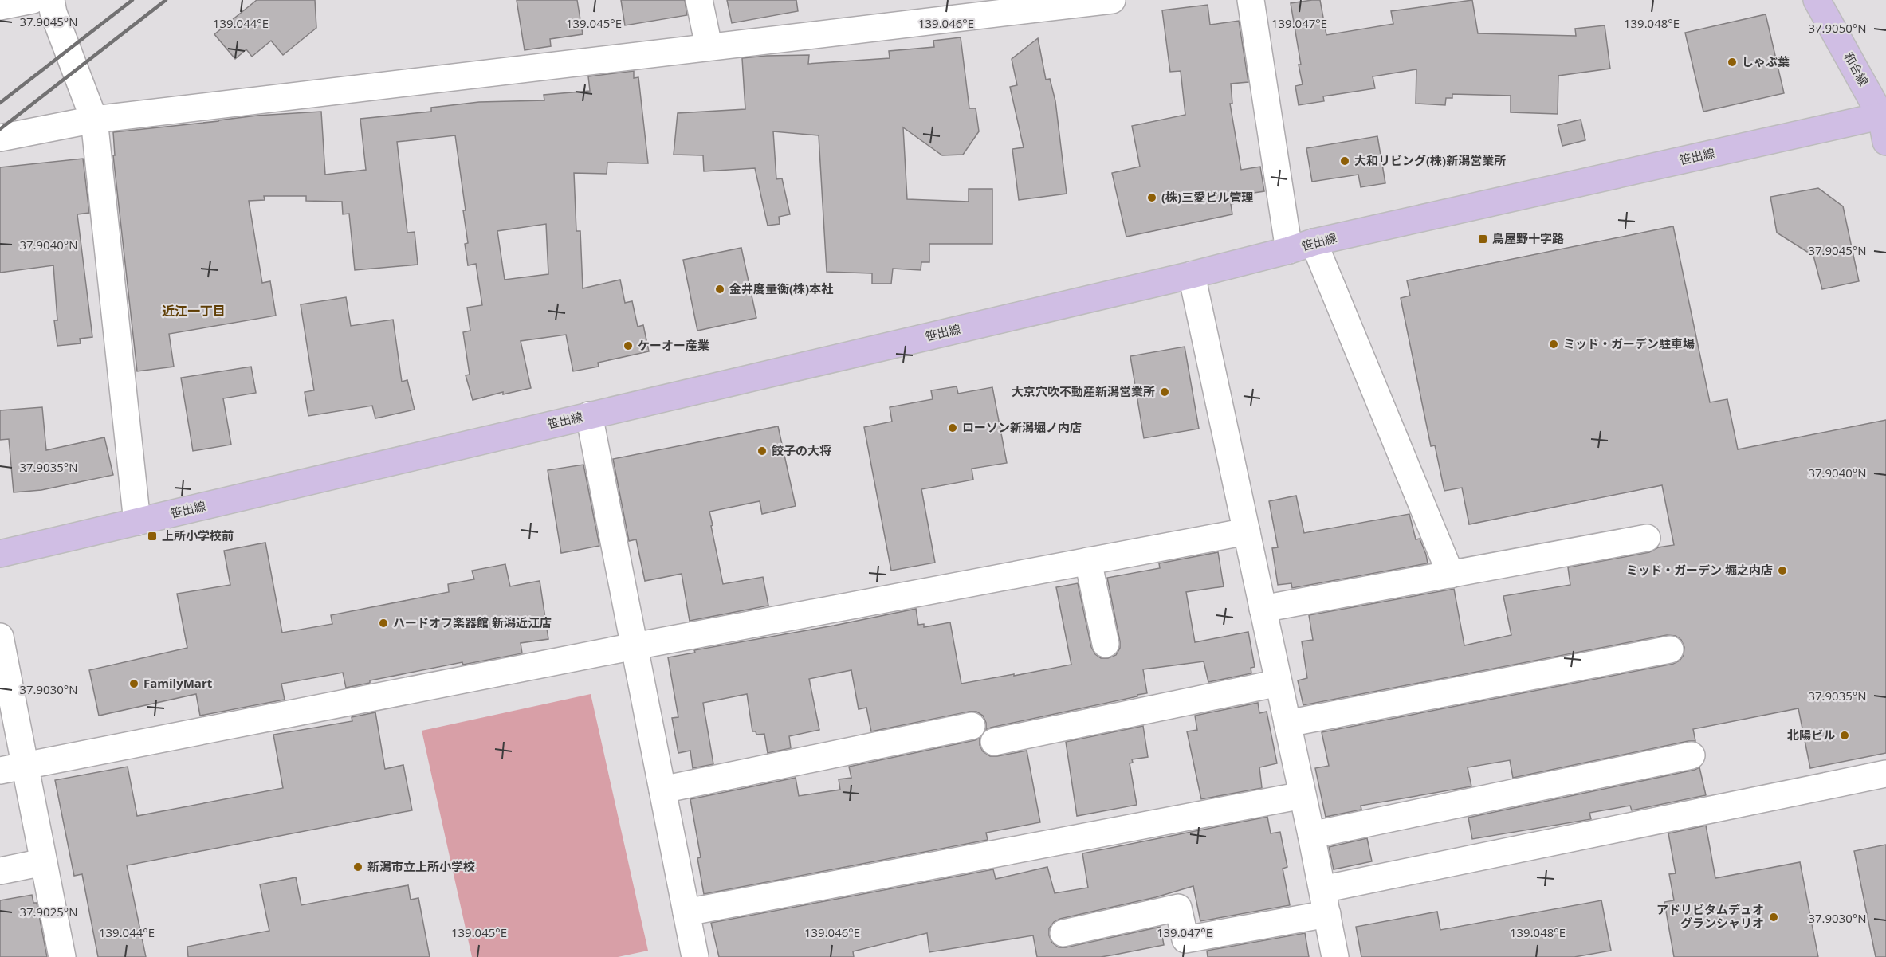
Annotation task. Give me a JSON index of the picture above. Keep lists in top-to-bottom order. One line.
{"streets":{"main road":["和合線","笹出線"]},"crossings":[["和合線","笹出線"]],"districts":["近江一丁目"],"places":{"other":["しゃぶ葉","大和リビング(株)新潟営業所","(株)三愛ビル管理","金井度量衡(株)本社","ミッド・ガーデン駐車場","ケーオー産業","大京穴吹不動産新潟営業所","ローソン新潟堀ノ内店","餃子の大将","ミッド・ガーデン 堀之内店","ハードオフ楽器館 新潟近江店","FamilyMart","北陽ビル","新潟市立上所小学校","アドリビタムデュオ グランシャリオ"],"transit":["鳥屋野十字路","上所小学校前"]},"coordinates":["37.9045°N","139.044°E","139.045°E","139.046°E","139.047°E","139.048°E","37.9050°N","37.9040°N","37.9035°N","37.9030°N","37.9025°N"]}
